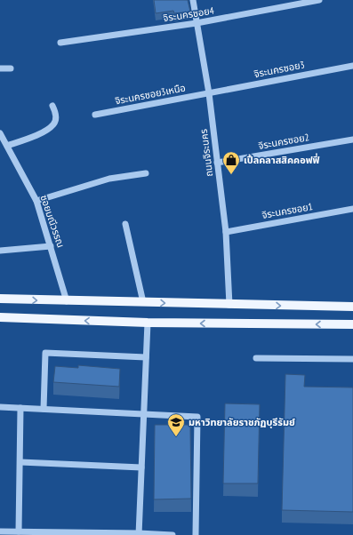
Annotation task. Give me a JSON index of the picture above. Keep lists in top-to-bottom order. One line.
{"streets":{"street":["จิระนครซอย4","จิระนครซอย3","จิระนครซอย3เหนือ","จิระนครซอย2","ถนนจิระนคร","จิระนครซอย1","ซอยมณีวรรณ"]},"crossings":[["จิระนครซอย4","ถนนจิระนคร"],["จิระนครซอย3","จิระนครซอย3เหนือ"],["จิระนครซอย3","ถนนจิระนคร"],["จิระนครซอย3เหนือ","ถนนจิระนคร"],["จิระนครซอย2","ถนนจิระนคร"],["ถนนจิระนคร","จิระนครซอย1"]],"places":{"shop":["เปิ้ลคลาสสิคคอฟฟี่"],"school or university":["มหาวิทยาลัยราชภัฏบุรีรัมย์"]}}
